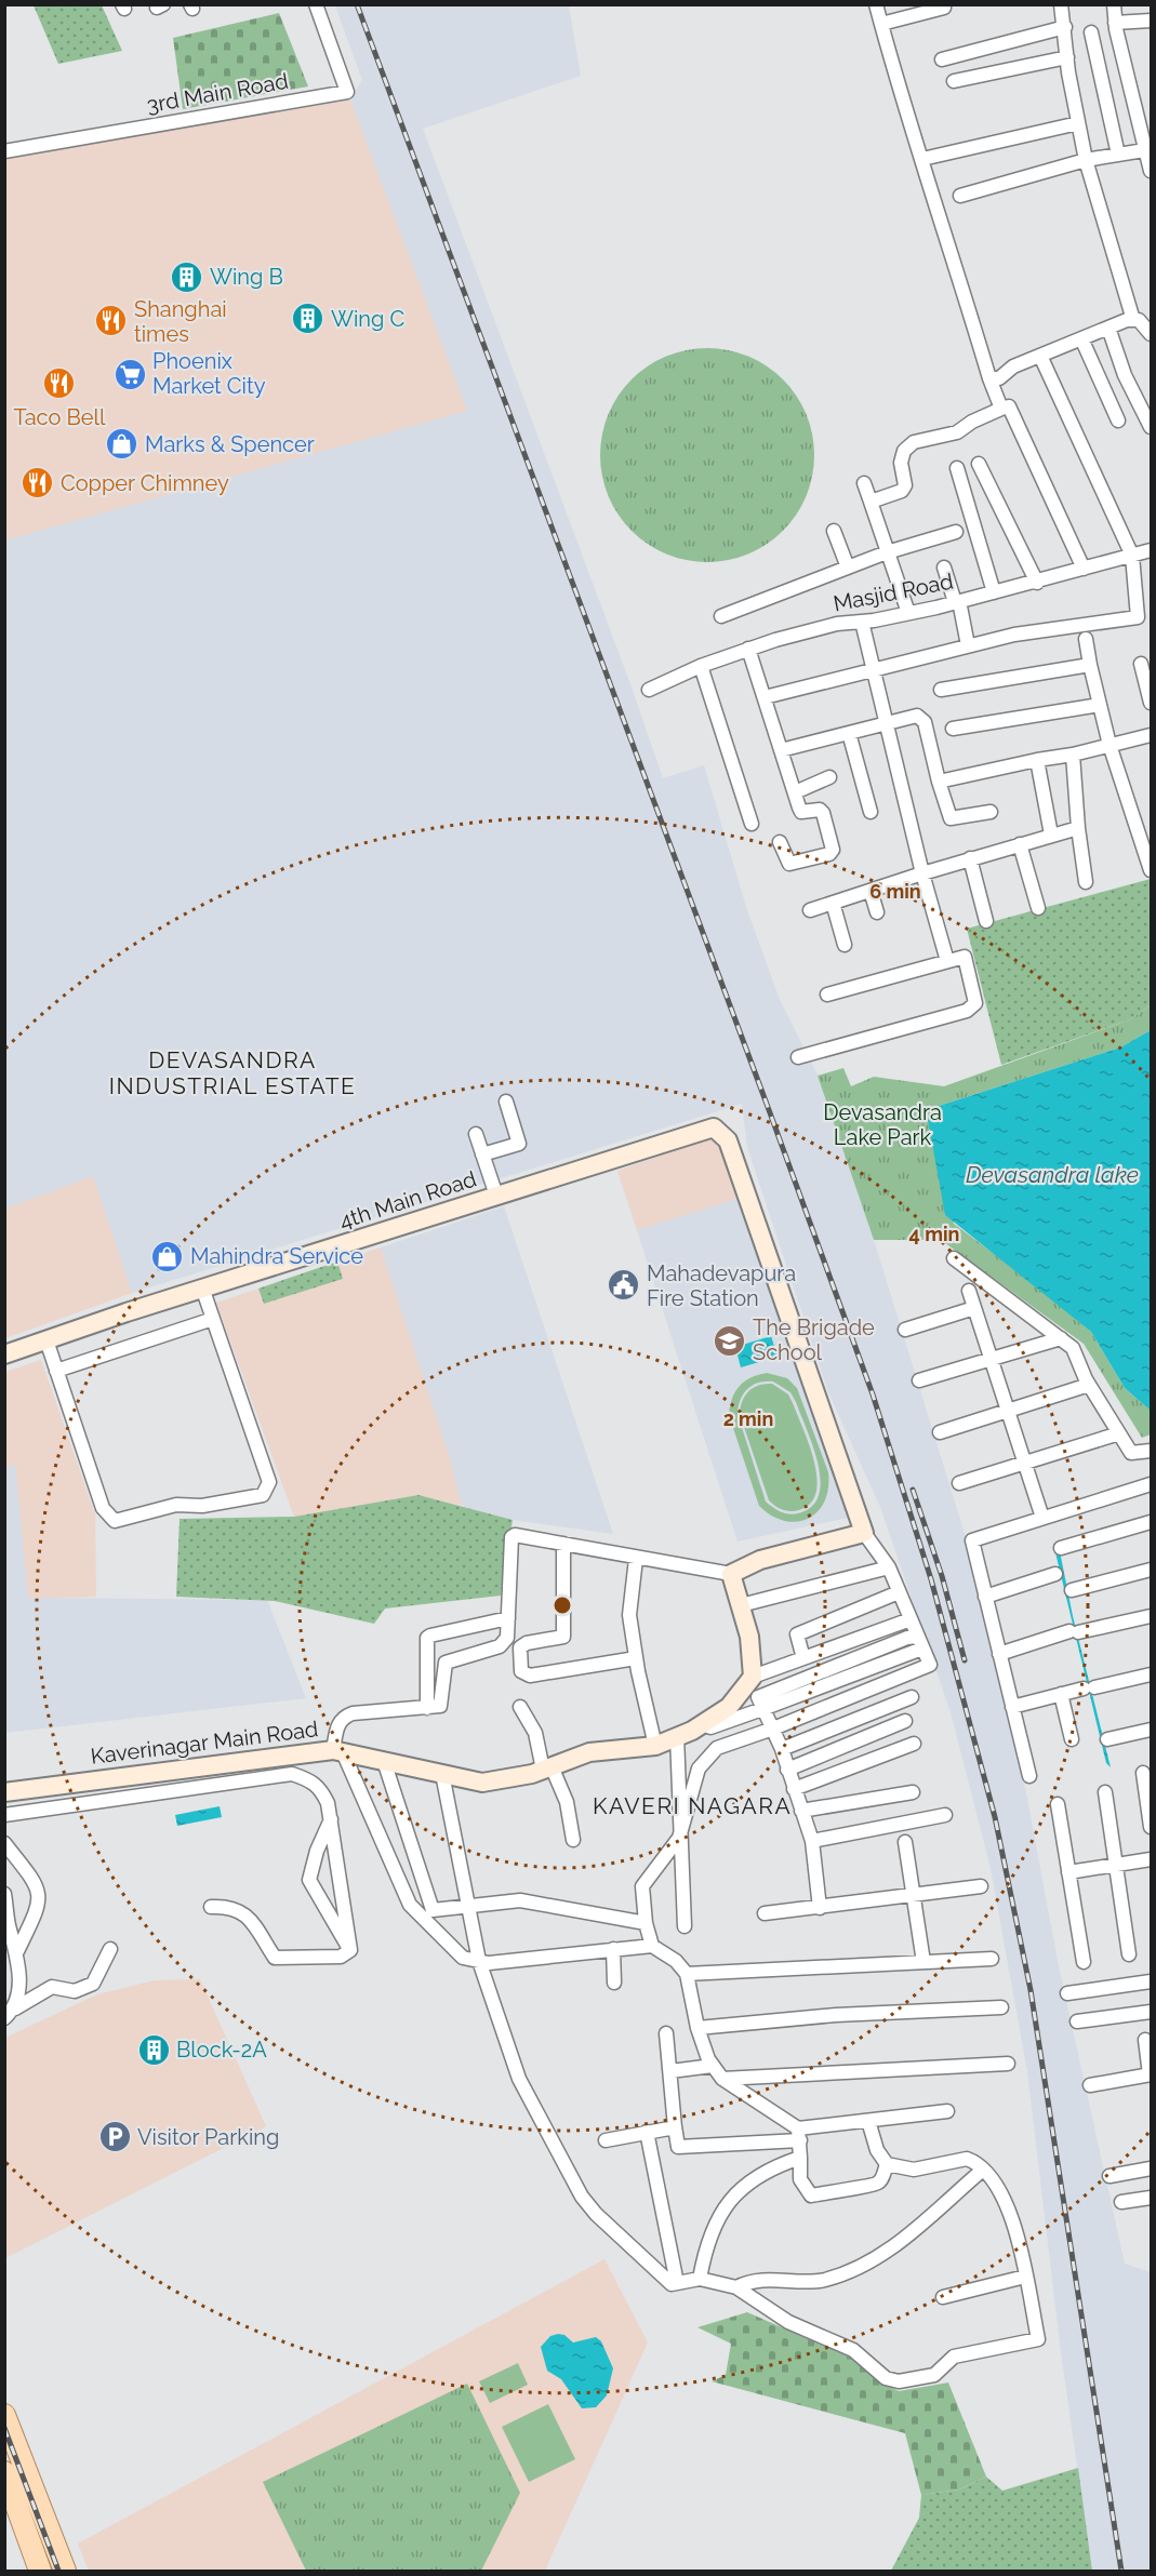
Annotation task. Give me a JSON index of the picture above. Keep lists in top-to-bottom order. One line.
{"streets":{"street":["3rd Main Road","Masjid Road","4th Main Road","Kaverinagar Main Road"]},"districts":["DEVASANDRA INDUSTRIAL ESTATE","KAVERI NAGARA"],"water":["Devasandra lake"],"parks":["Devasandra Lake Park"],"places":{"building":["Wing B","Wing C","Block-2A"],"restaurant":["Shanghai times","Taco Bell","Copper Chimney"],"supermarket":["Phoenix Market City"],"shop":["Marks & Spencer","Mahindra Service"],"public building":["Mahadevapura Fire Station"],"school or university":["The Brigade School"],"parking":["Visitor Parking"]},"rings":["6 min","4 min","2 min"]}
